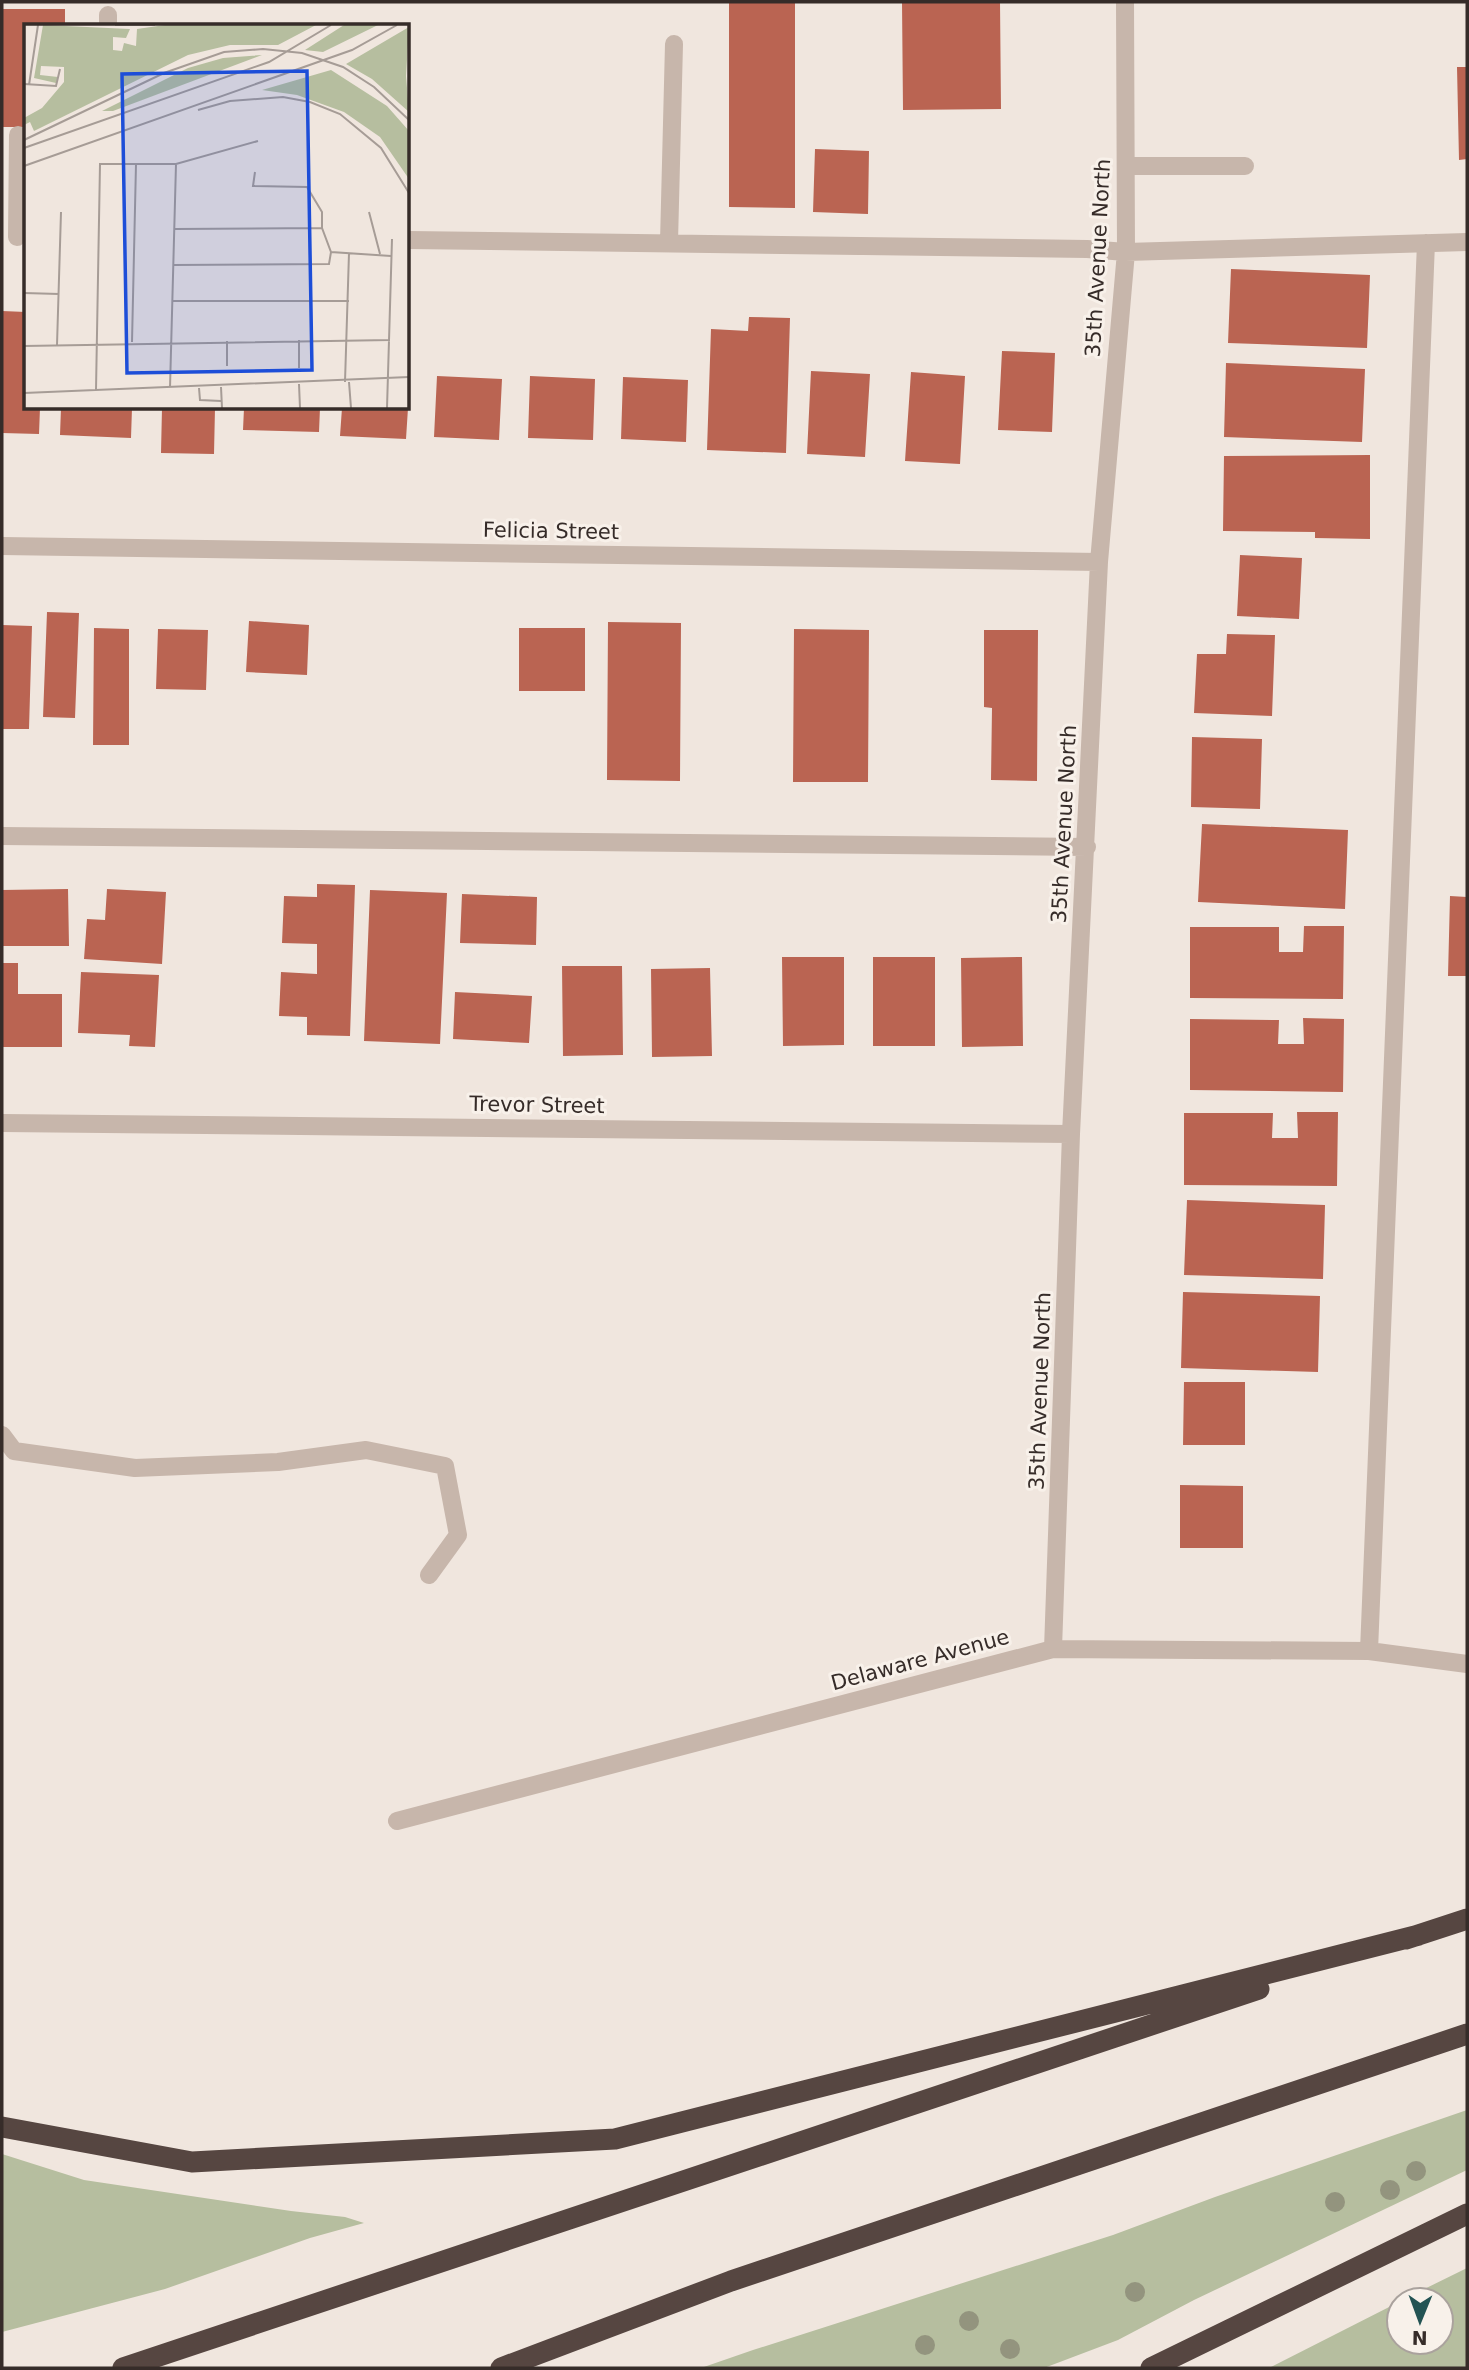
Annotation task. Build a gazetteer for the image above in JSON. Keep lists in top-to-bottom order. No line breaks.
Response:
{"streets":{"street":["35th Avenue North","Felicia Street","Trevor Street","Delaware Avenue"]},"crossings":[["35th Avenue North","Felicia Street"],["35th Avenue North","Trevor Street"],["35th Avenue North","Delaware Avenue"]],"north":"bottom"}
